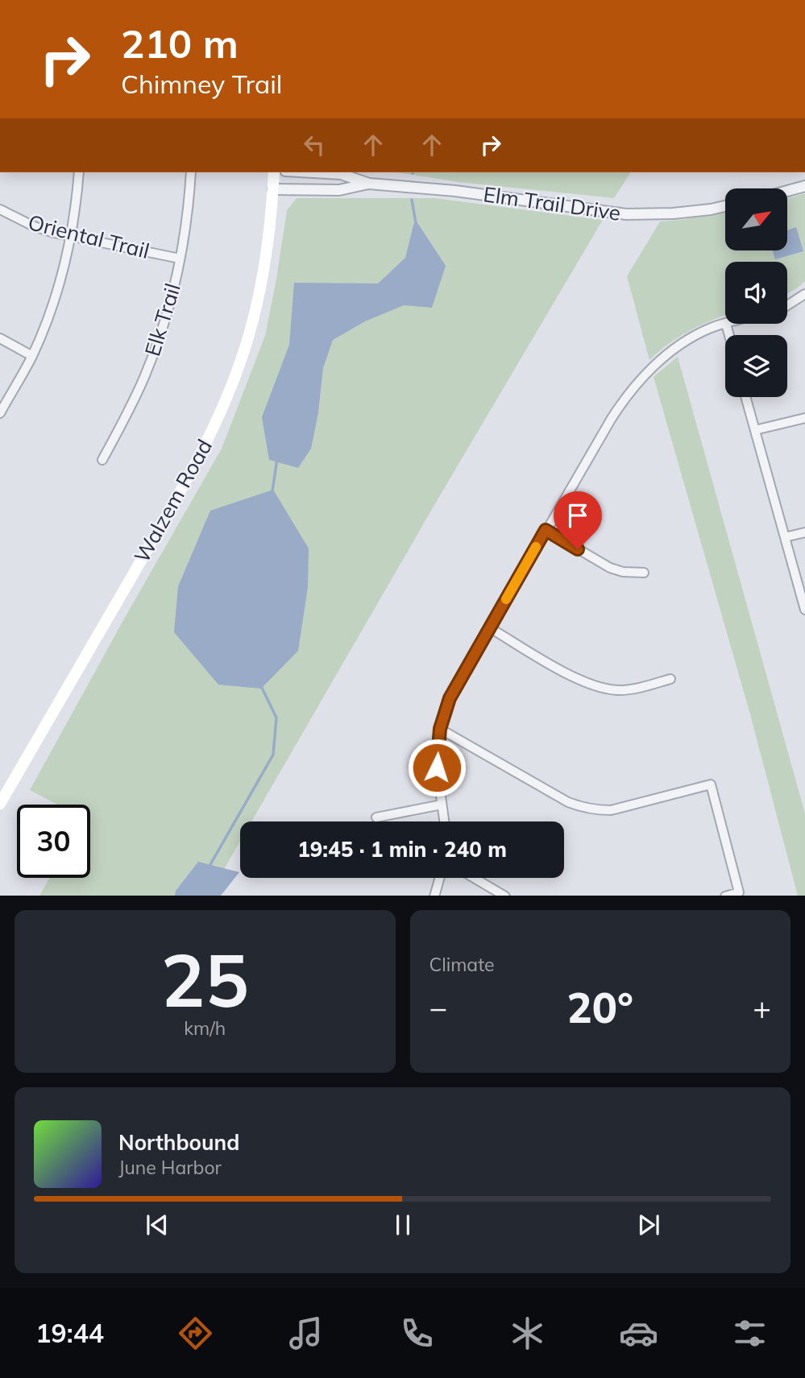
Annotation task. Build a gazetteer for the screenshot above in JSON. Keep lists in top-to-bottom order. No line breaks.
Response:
{"streets":{"main road":["Walzem Road"],"street":["Elm Trail Drive","Oriental Trail","Elk Trail"]},"crossings":[["Elm Trail Drive","Walzem Road"],["Oriental Trail","Elk Trail"]],"north":"top right","page":{"turn":["210 m","Chimney Trail"],"limit":"30","trip":"19:45 · 1 min · 240 m","tile":[["25","km/h"],"Climate"],"heat":["−","20°","+"],"song":["Northbound","June Harbor"],"tabs":"19:44"}}
